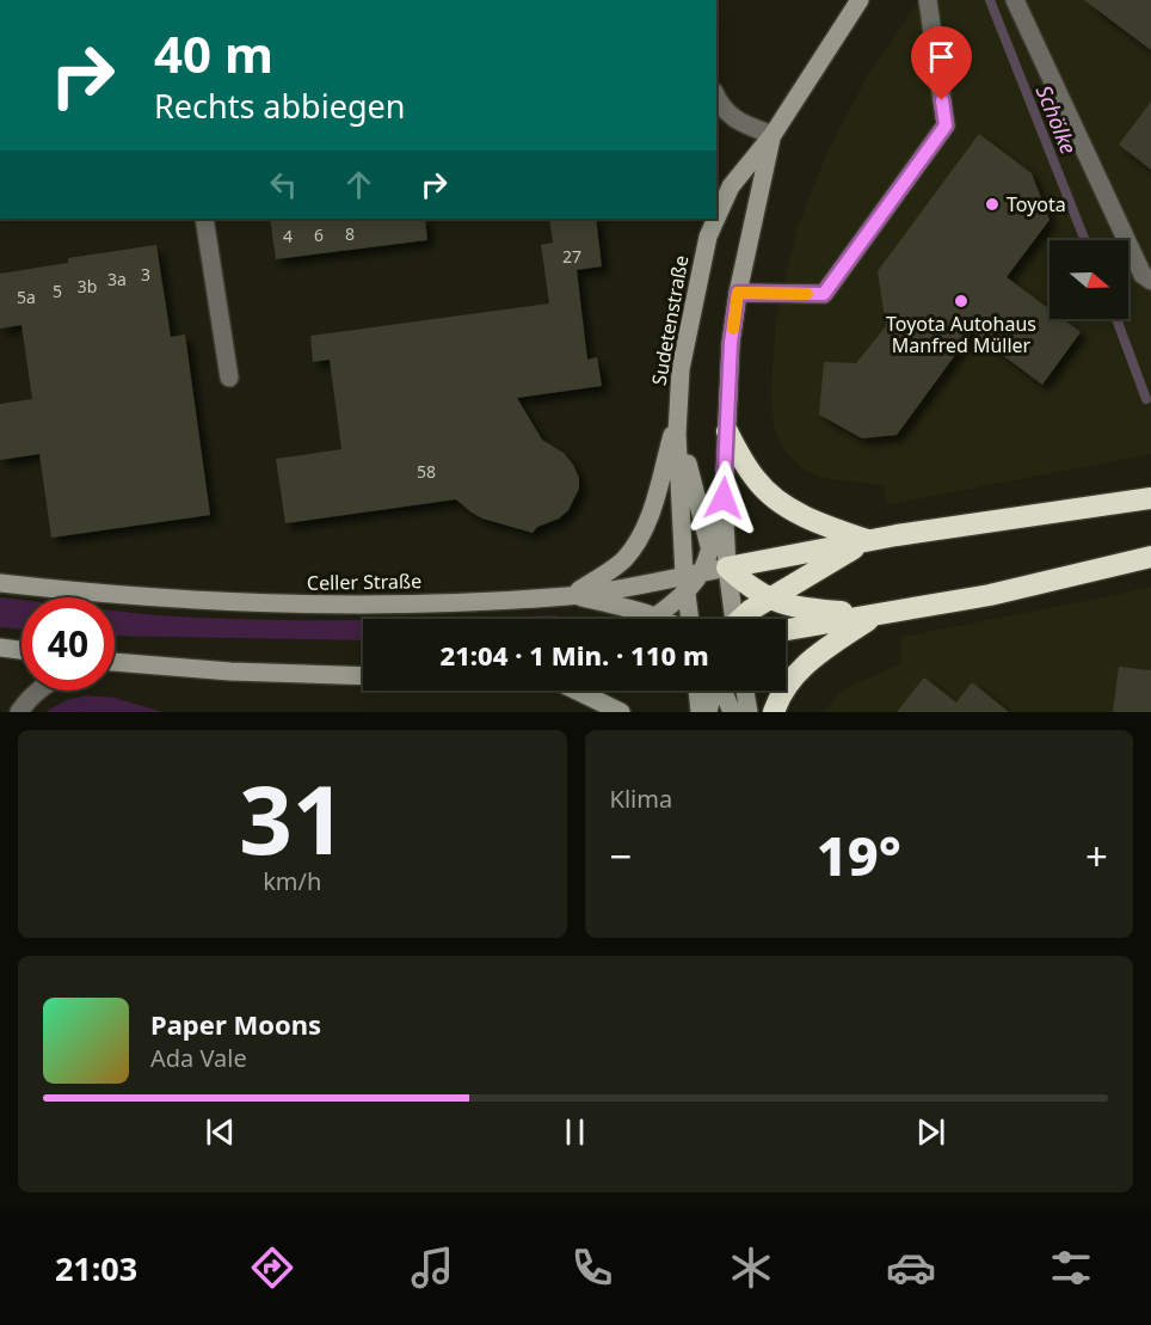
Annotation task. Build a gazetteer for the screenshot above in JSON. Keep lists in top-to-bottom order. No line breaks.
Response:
{"streets":{"street":["Sudetenstraße","Celler Straße"]},"crossings":[["Sudetenstraße","Celler Straße"]],"water":["Schölke"],"places":["Toyota","Toyota Autohaus Manfred Müller"],"house_numbers":["8","6","4","27","3","3a","3b","5","5a","58"],"north":"right","page":{"turn":["40 m","Rechts abbiegen"],"limit":"40","trip":"21:04 · 1 Min. · 110 m","tile":[["31","km/h"],"Klima"],"heat":["−","19°","+"],"song":["Paper Moons","Ada Vale"],"tabs":"21:03"}}
